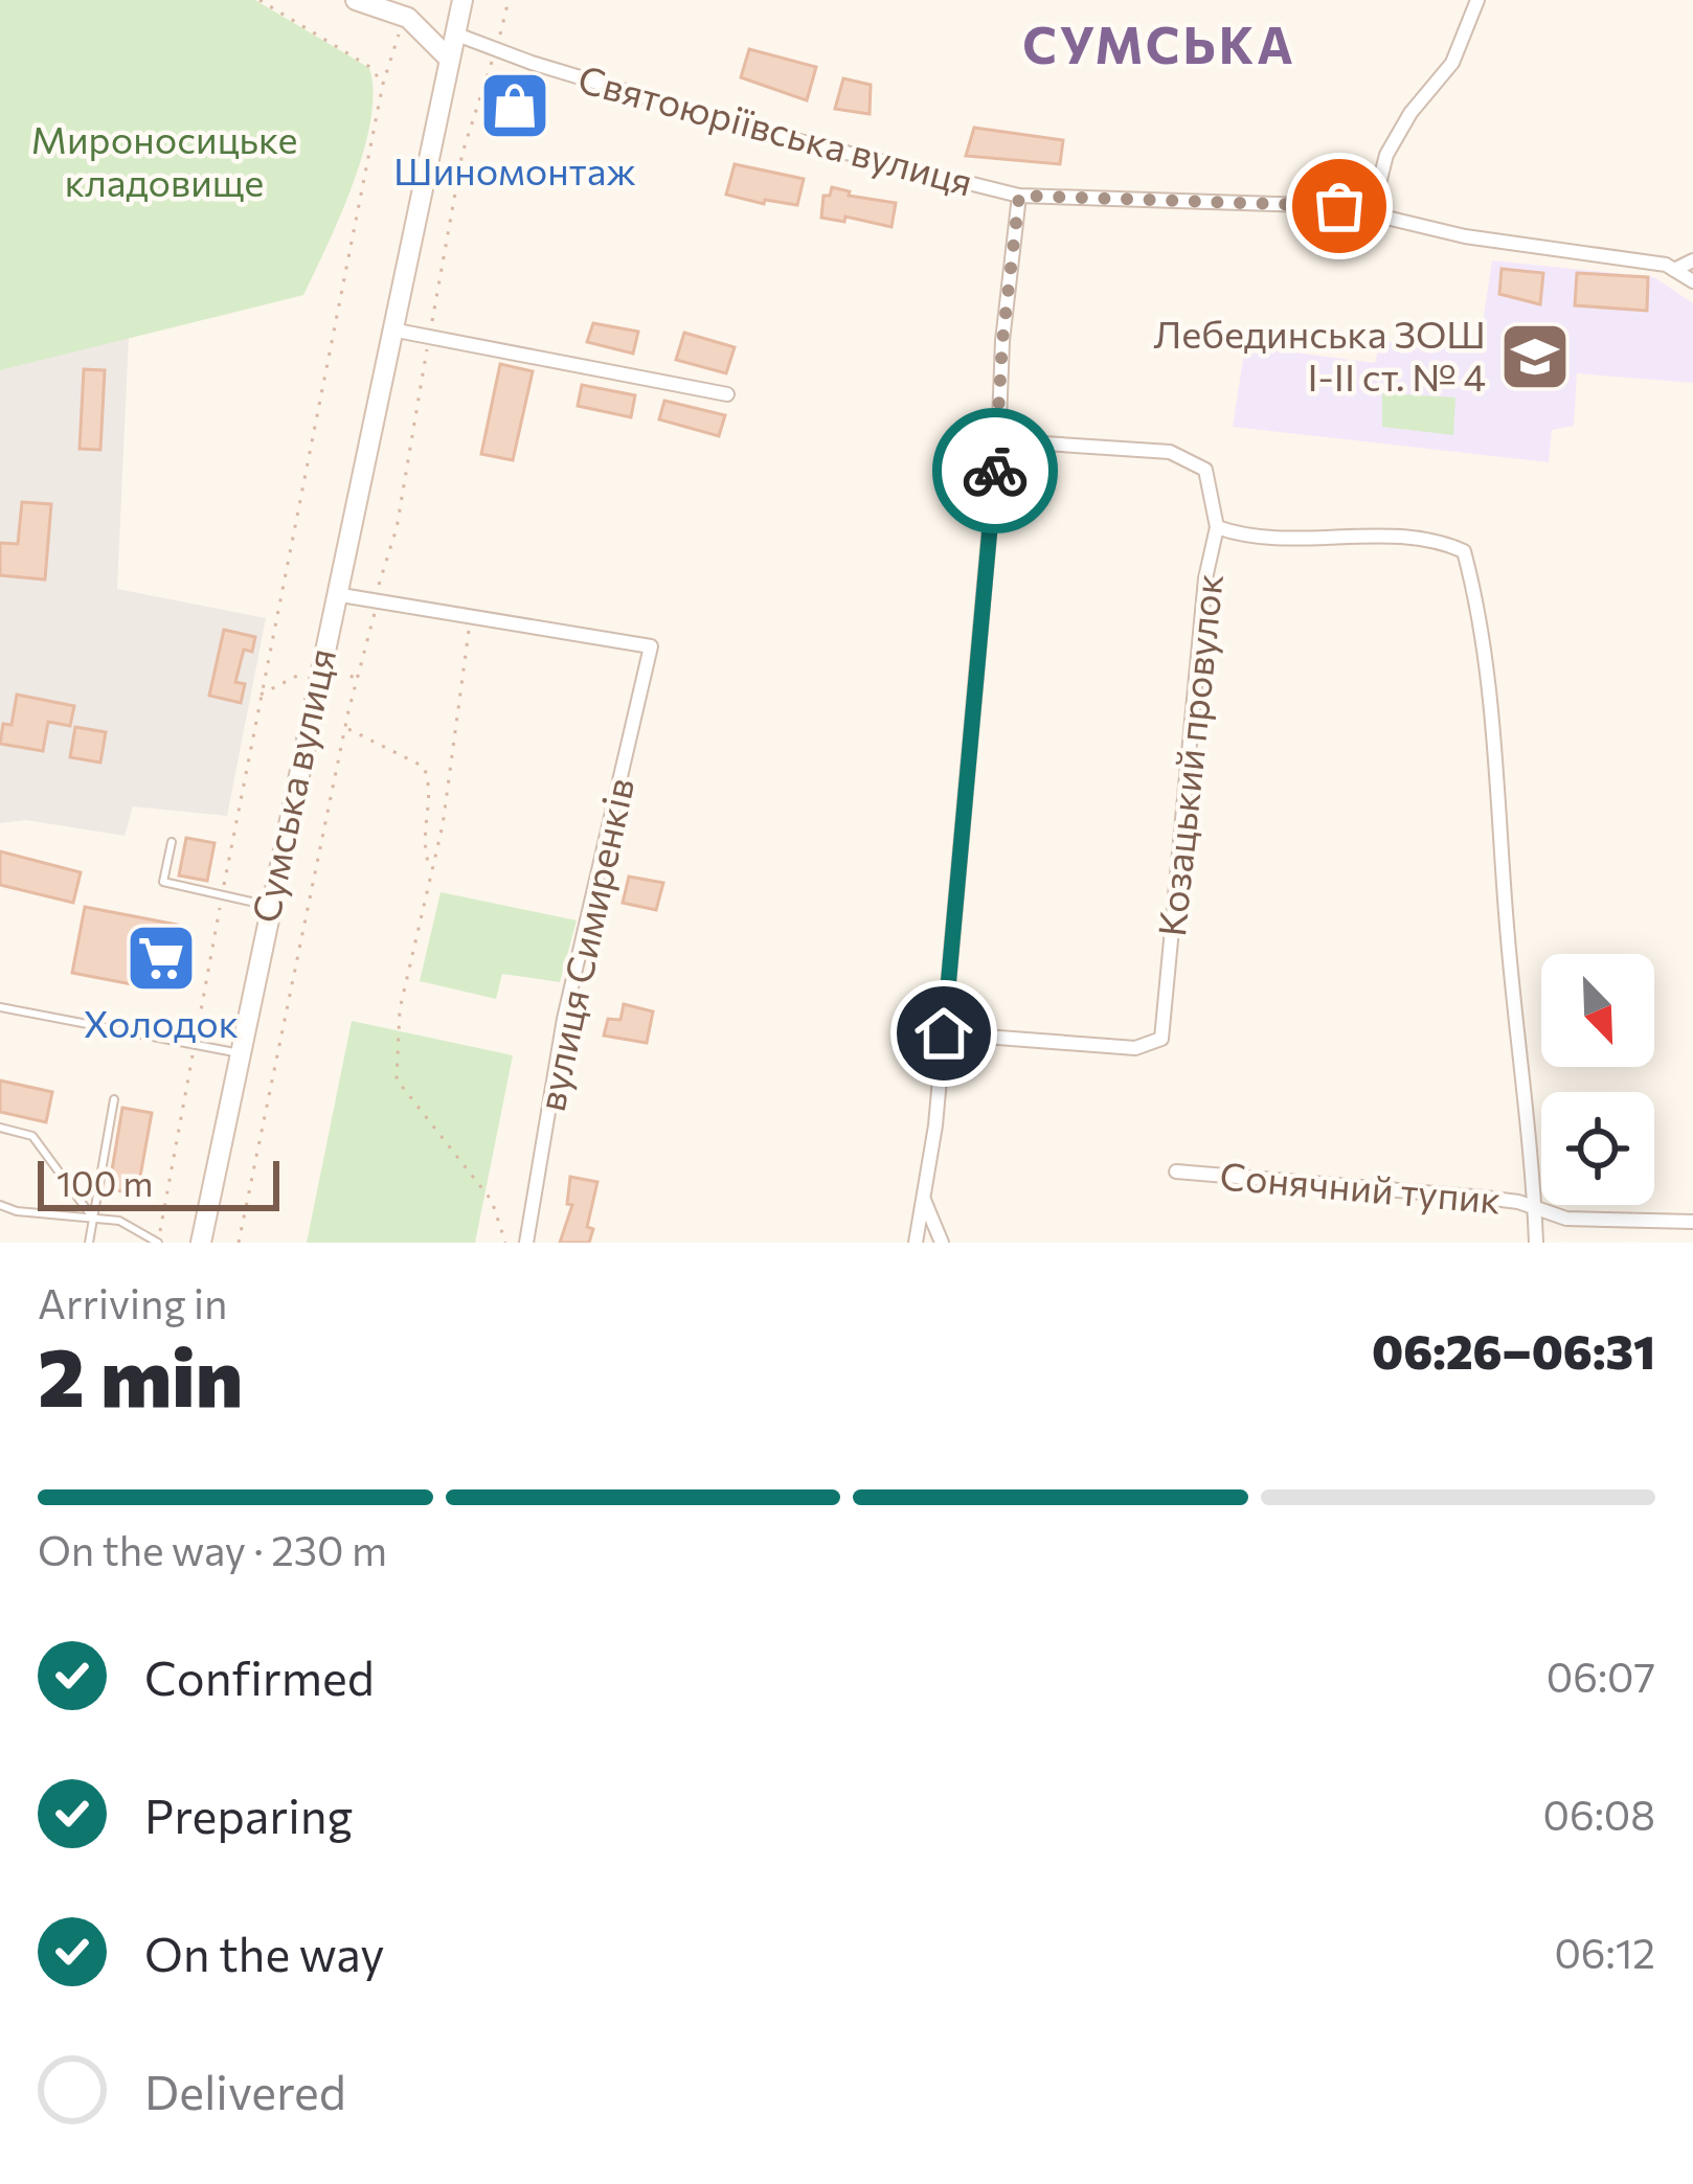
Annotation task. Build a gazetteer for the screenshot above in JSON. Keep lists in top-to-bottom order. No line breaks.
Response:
{"streets":{"main road":["Сумська вулиця"],"street":["Святоюріївська вулиця","Козацький провулок","вулиця Симиренків","Сонячний тупик"]},"crossings":[["Святоюріївська вулиця","Сумська вулиця"]],"districts":["СУМСЬКА"],"parks":["Мироносицьке кладовище"],"places":{"shop":["Шиномонтаж"],"school or university":["Лебединська ЗОШ І-ІІ ст. № 4"],"supermarket":["Холодок"]},"scale_bar":"100 m","north":"bottom right","page":{"scale":"100 m","heading":["2 min","Arriving in","06:26–06:31"],"bar":"On the way · 230 m","list":[["Confirmed","06:07"],["Preparing","06:08"],["On the way","06:12"],"Delivered"]}}
